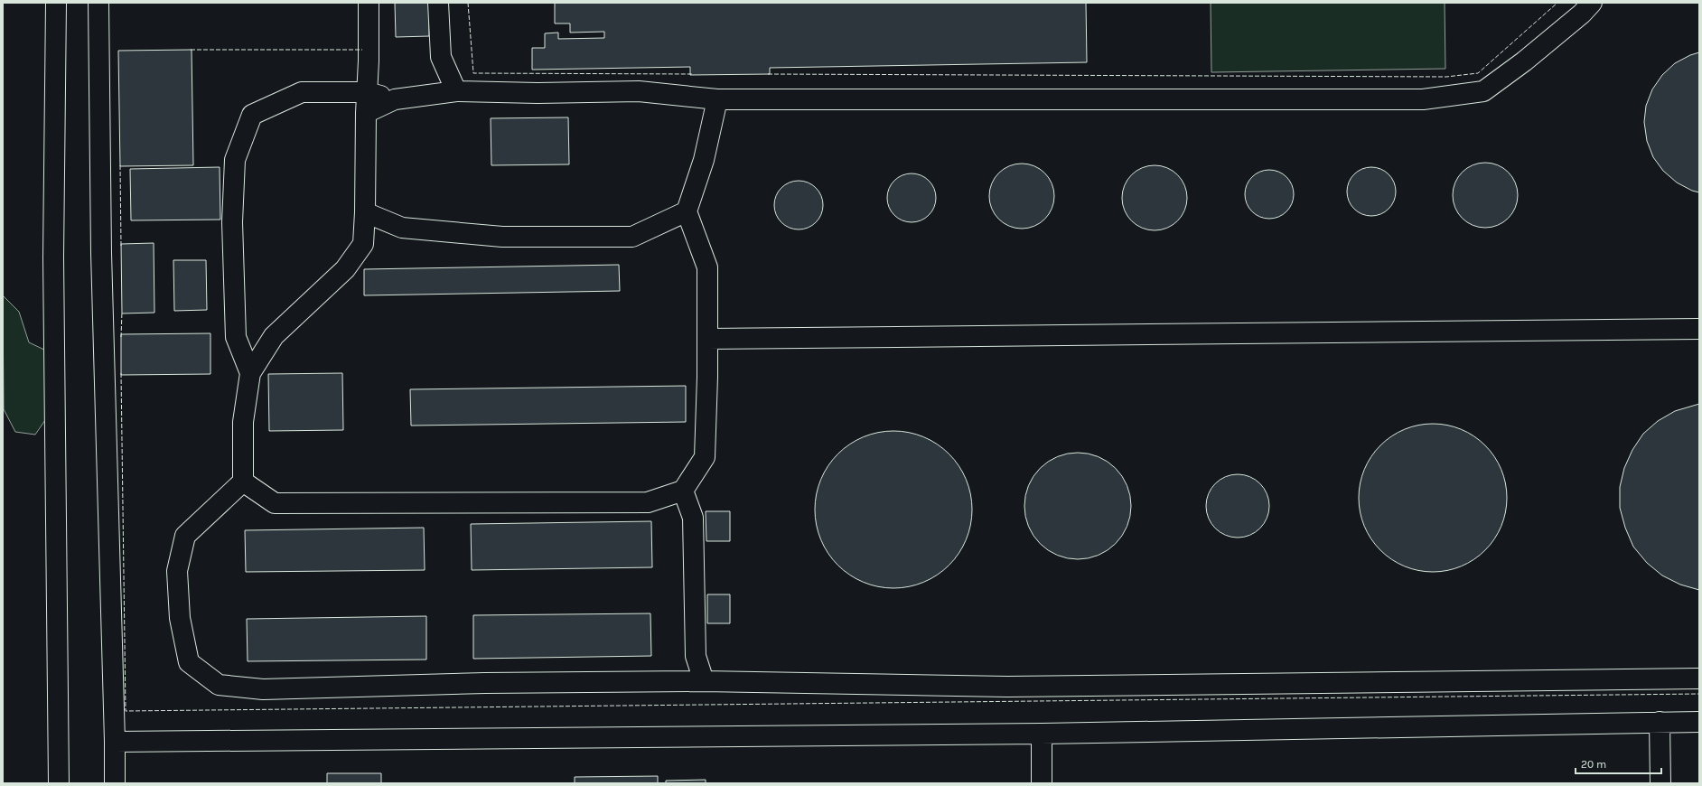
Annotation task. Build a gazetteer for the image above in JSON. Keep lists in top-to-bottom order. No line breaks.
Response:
{"scale_bar":"20 m"}
